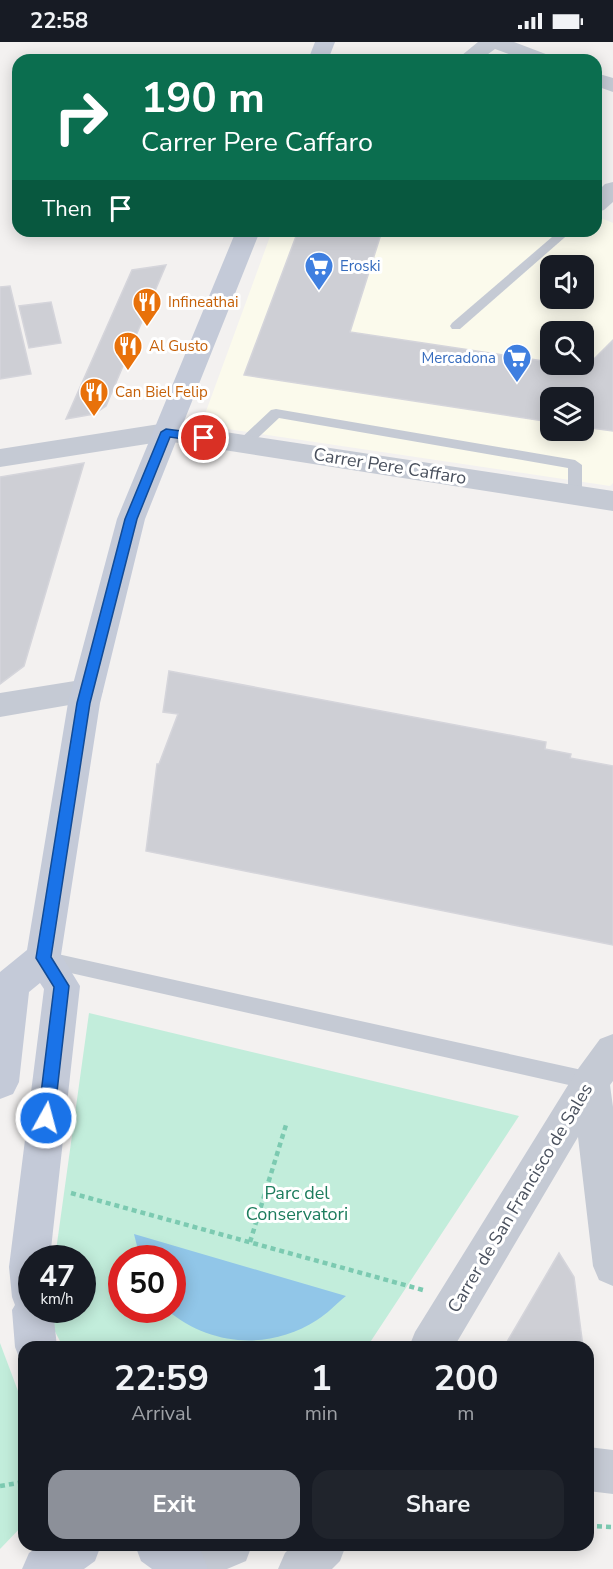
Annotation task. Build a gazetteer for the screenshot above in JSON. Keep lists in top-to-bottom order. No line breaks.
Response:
{"streets":{"street":["Carrer Pere Caffaro","Carrer de San Francisco de Sales"]},"parks":["Parc del Conservatori"],"places":{"supermarket":["Eroski","Mercadona"],"restaurant":["Infineathai","Al Gusto","Can Biel Felip"]},"page":{"status":"22:58","turn":["190 m","Carrer Pere Caffaro"],"then":"Then","speed":"47 km/h","limit":"50","eta":["22:59","Arrival","1","min","200","m"],"buttons":["Exit","Share"]}}
